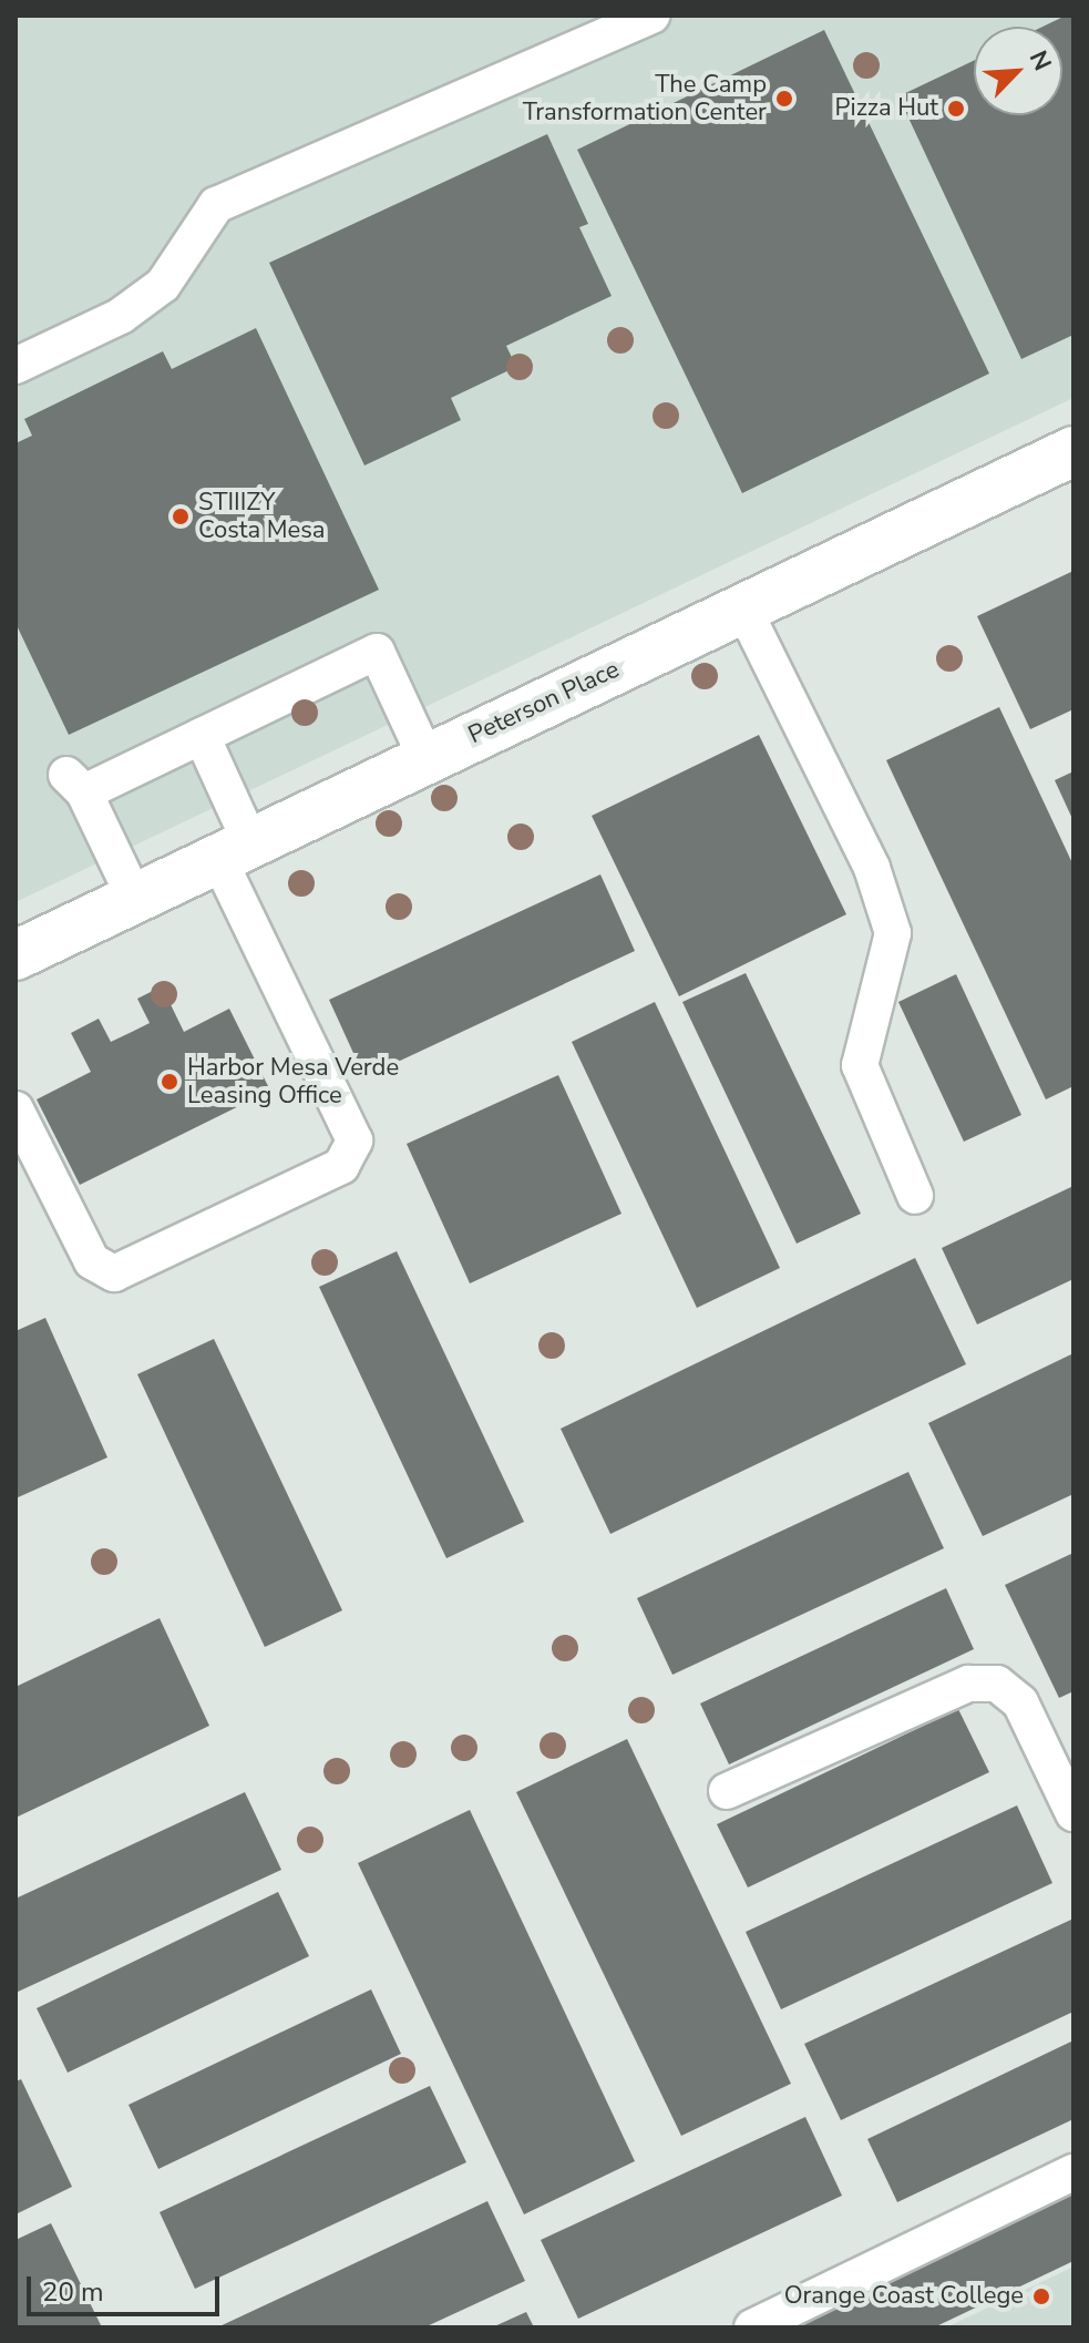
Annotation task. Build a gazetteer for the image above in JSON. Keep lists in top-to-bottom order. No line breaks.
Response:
{"streets":{"street":["Peterson Place"]},"places":["The Camp Transformation Center","Pizza Hut","STIIIZY Costa Mesa","Harbor Mesa Verde Leasing Office","Orange Coast College"],"scale_bar":"20 m","north":"top right"}
